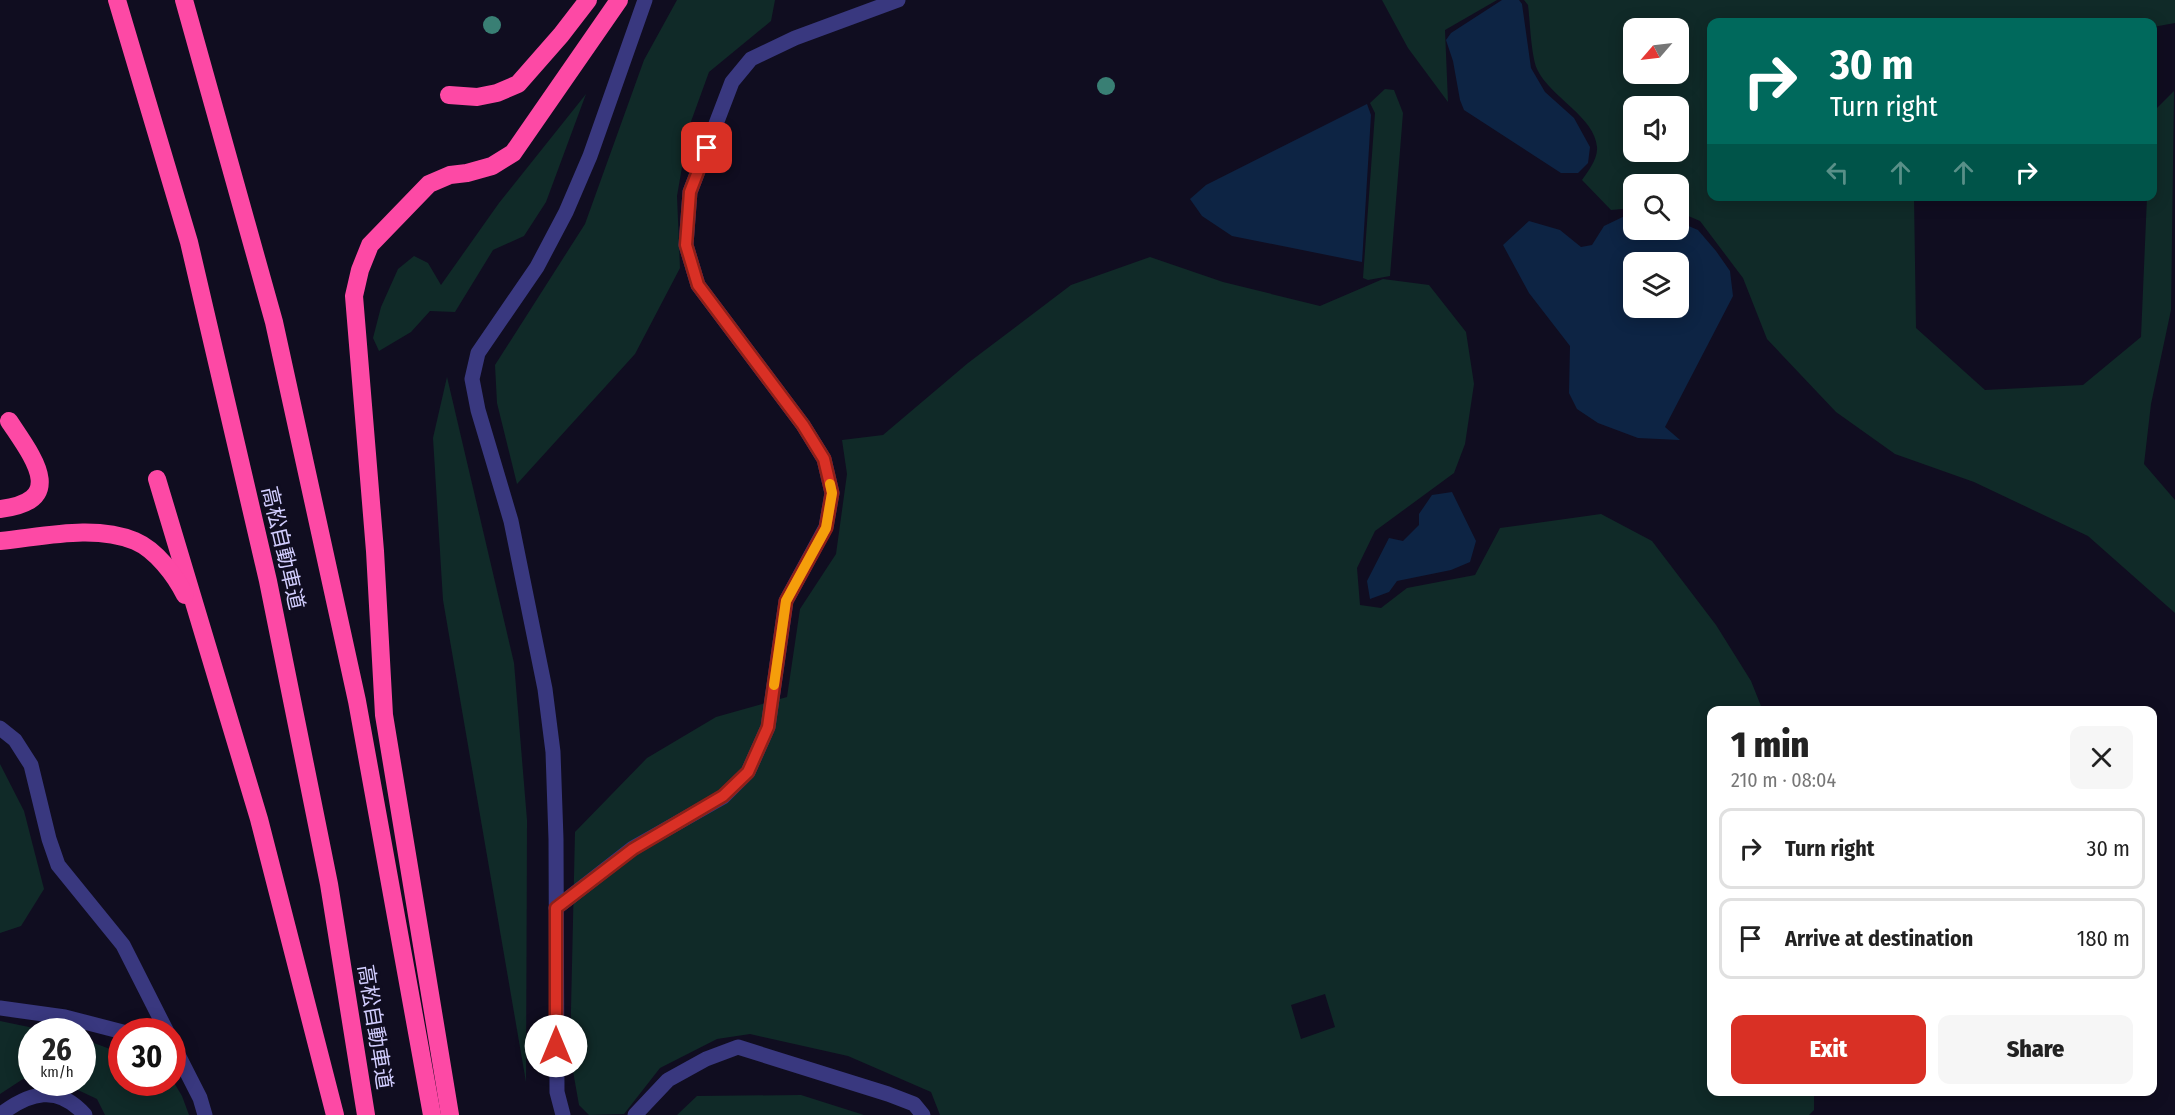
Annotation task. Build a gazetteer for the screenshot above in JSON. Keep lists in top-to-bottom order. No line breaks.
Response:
{"streets":{"highway":["高松自動車道"]},"north":"bottom left","page":{"turn":["30 m","Turn right"],"heading":["1 min","210 m · 08:04"],"list":[{"name":"Turn right","value":"30 m"},{"name":"Arrive at destination","value":"180 m"}],"buttons":["Exit","Share"],"speed":"26 km/h","limit":"30"}}
